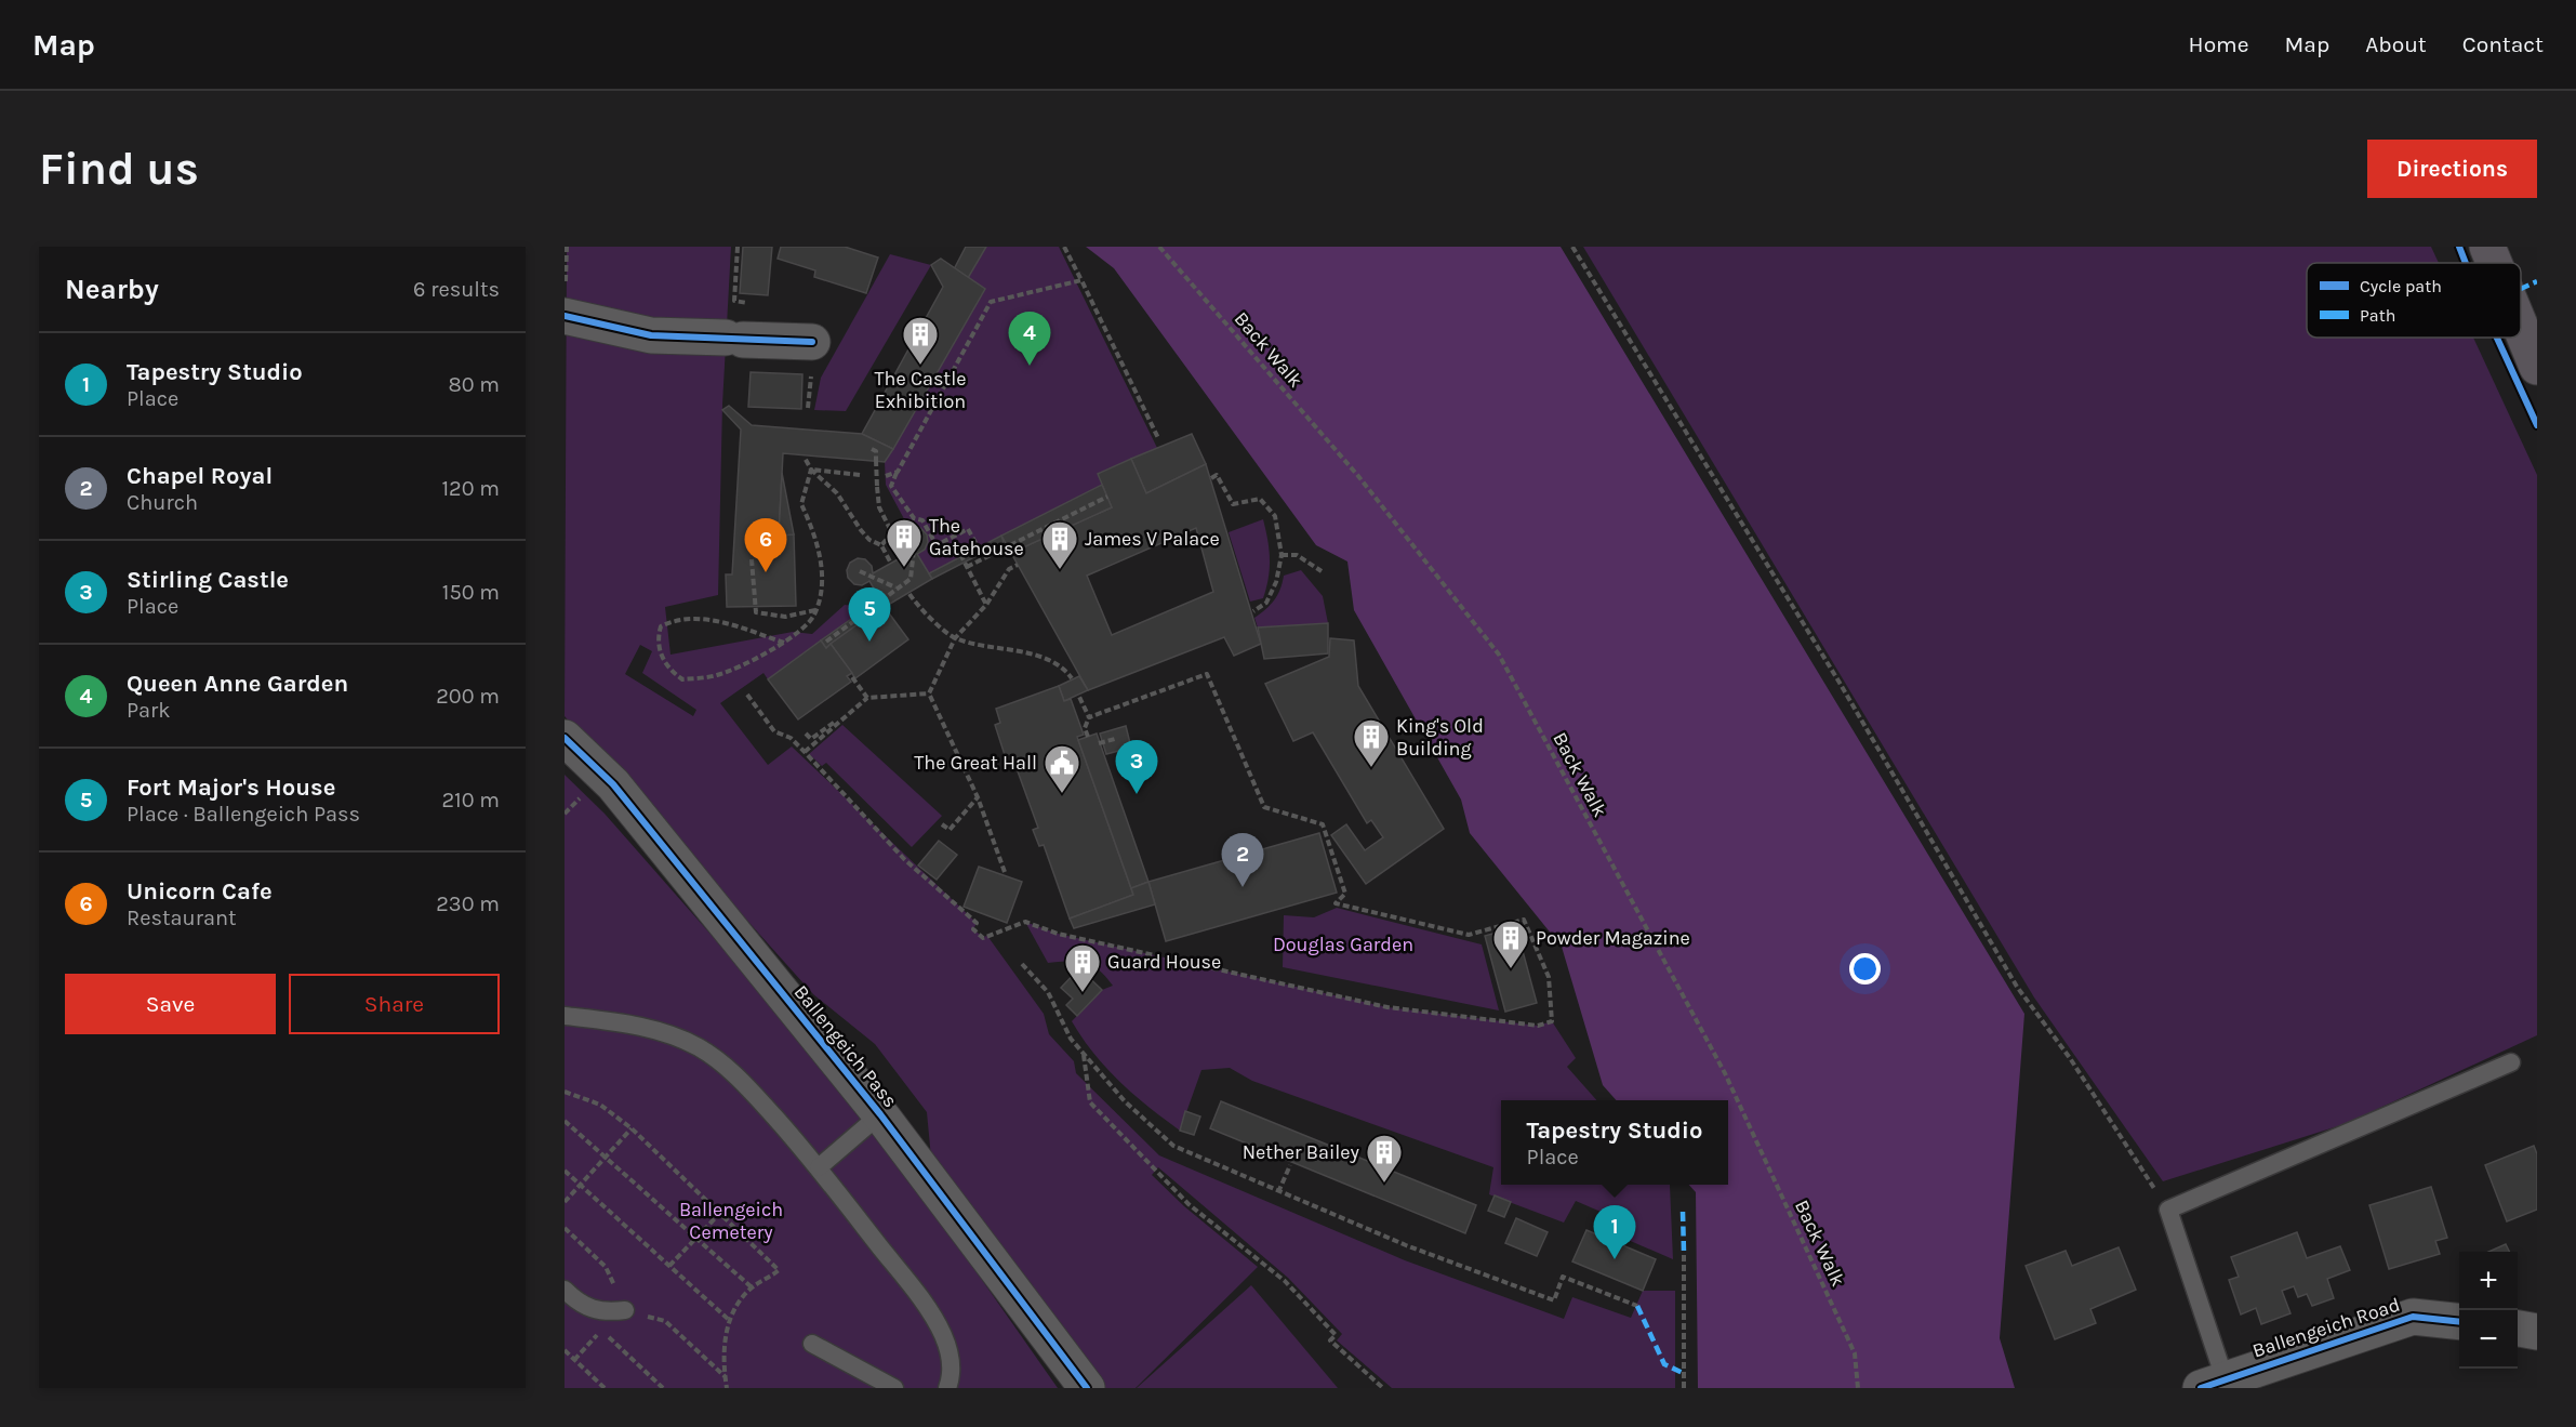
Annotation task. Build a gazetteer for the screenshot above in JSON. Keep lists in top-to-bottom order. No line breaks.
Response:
{"streets":{"street":["Ballengeich Pass","Ballengeich Road"],"path":["Back Walk"]},"parks":["Douglas Garden","Ballengeich Cemetery"],"places":{"building":["The Castle Exhibition","The Gatehouse","James V Palace","King's Old Building","Powder Magazine","Guard House","Nether Bailey"],"public building":["The Great Hall"]},"legend":["Cycle path","Path"],"page":{"header":"Map","nav":["Home","Map","About","Contact"],"buttons":["Directions",["Save","Share"]],"title":"Find us","heading":["Nearby","6 results"],"pins":["4","6","5","3","2","1"],"list":[{"mark":"1","name":"Tapestry Studio","note":"Place","value":"80 m"},{"mark":"2","name":"Chapel Royal","note":"Church","value":"120 m"},{"mark":"3","name":"Stirling Castle","note":"Place","value":"150 m"},{"mark":"4","name":"Queen Anne Garden","note":"Park","value":"200 m"},{"mark":"5","name":"Fort Major's House","note":"Place · Ballengeich Pass","value":"210 m"},{"mark":"6","name":"Unicorn Cafe","note":"Restaurant","value":"230 m"}],"popup":["Tapestry Studio","Place"],"map_buttons":["+","−"]}}
